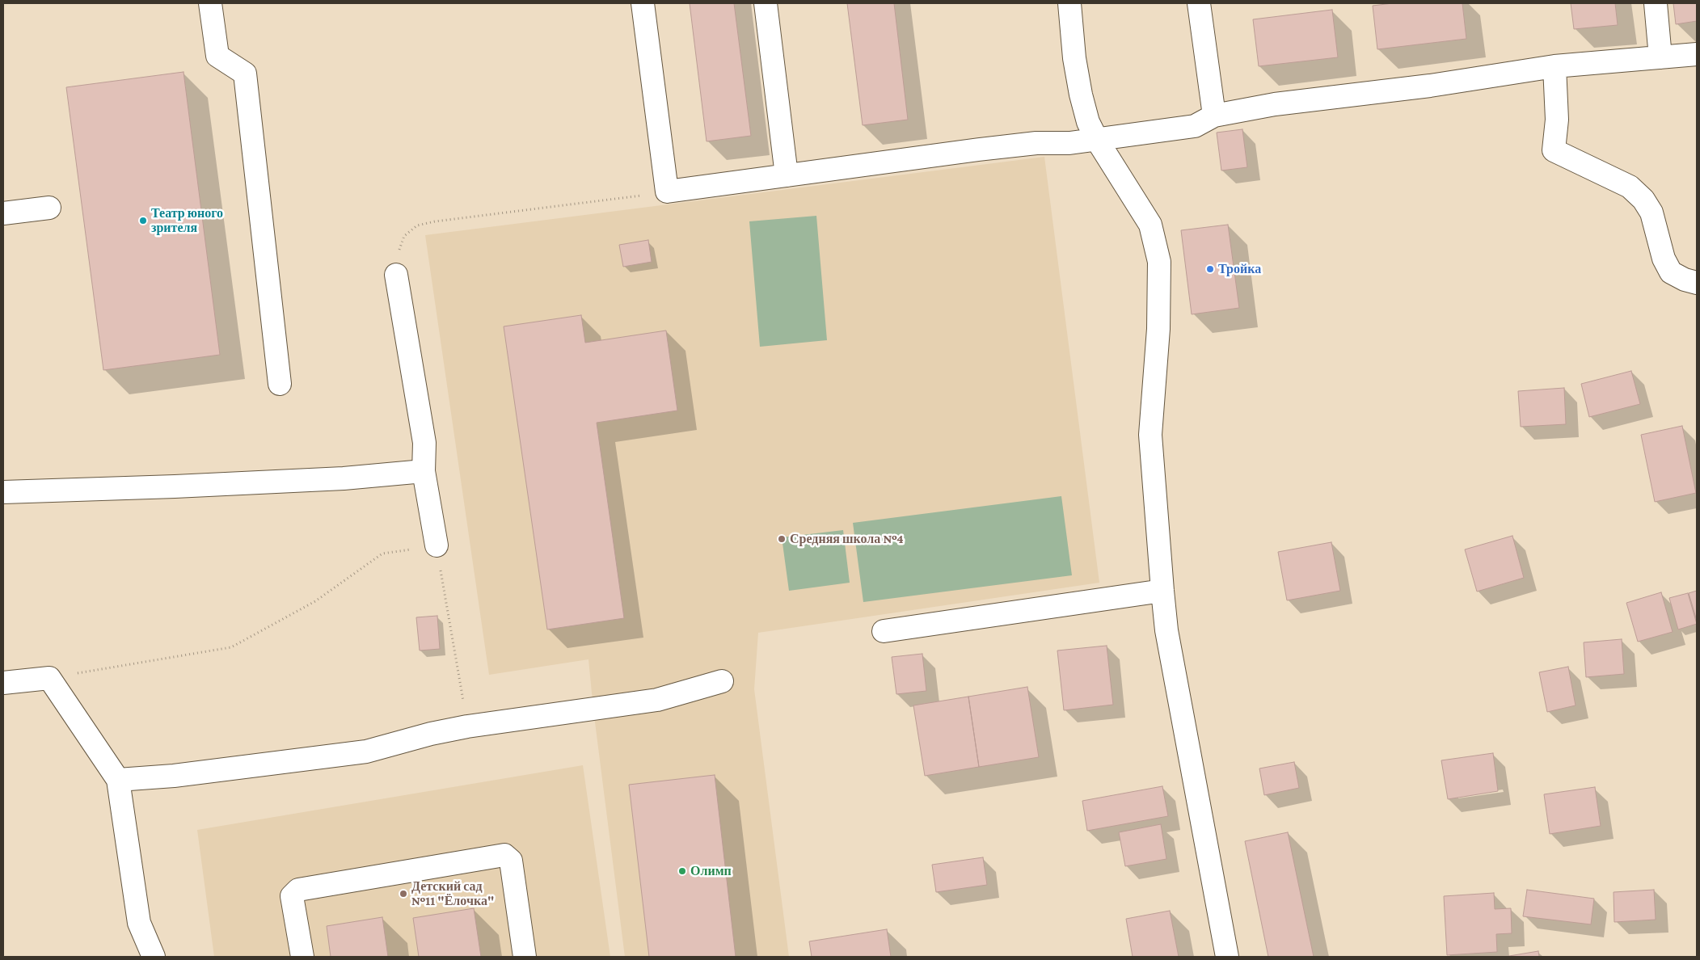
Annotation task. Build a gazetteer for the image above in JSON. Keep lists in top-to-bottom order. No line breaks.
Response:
{"places":["Театр юного зрителя","Тройка","Средняя школа №4","Олимп","Детский сад №11 \"Ёлочка\""]}
